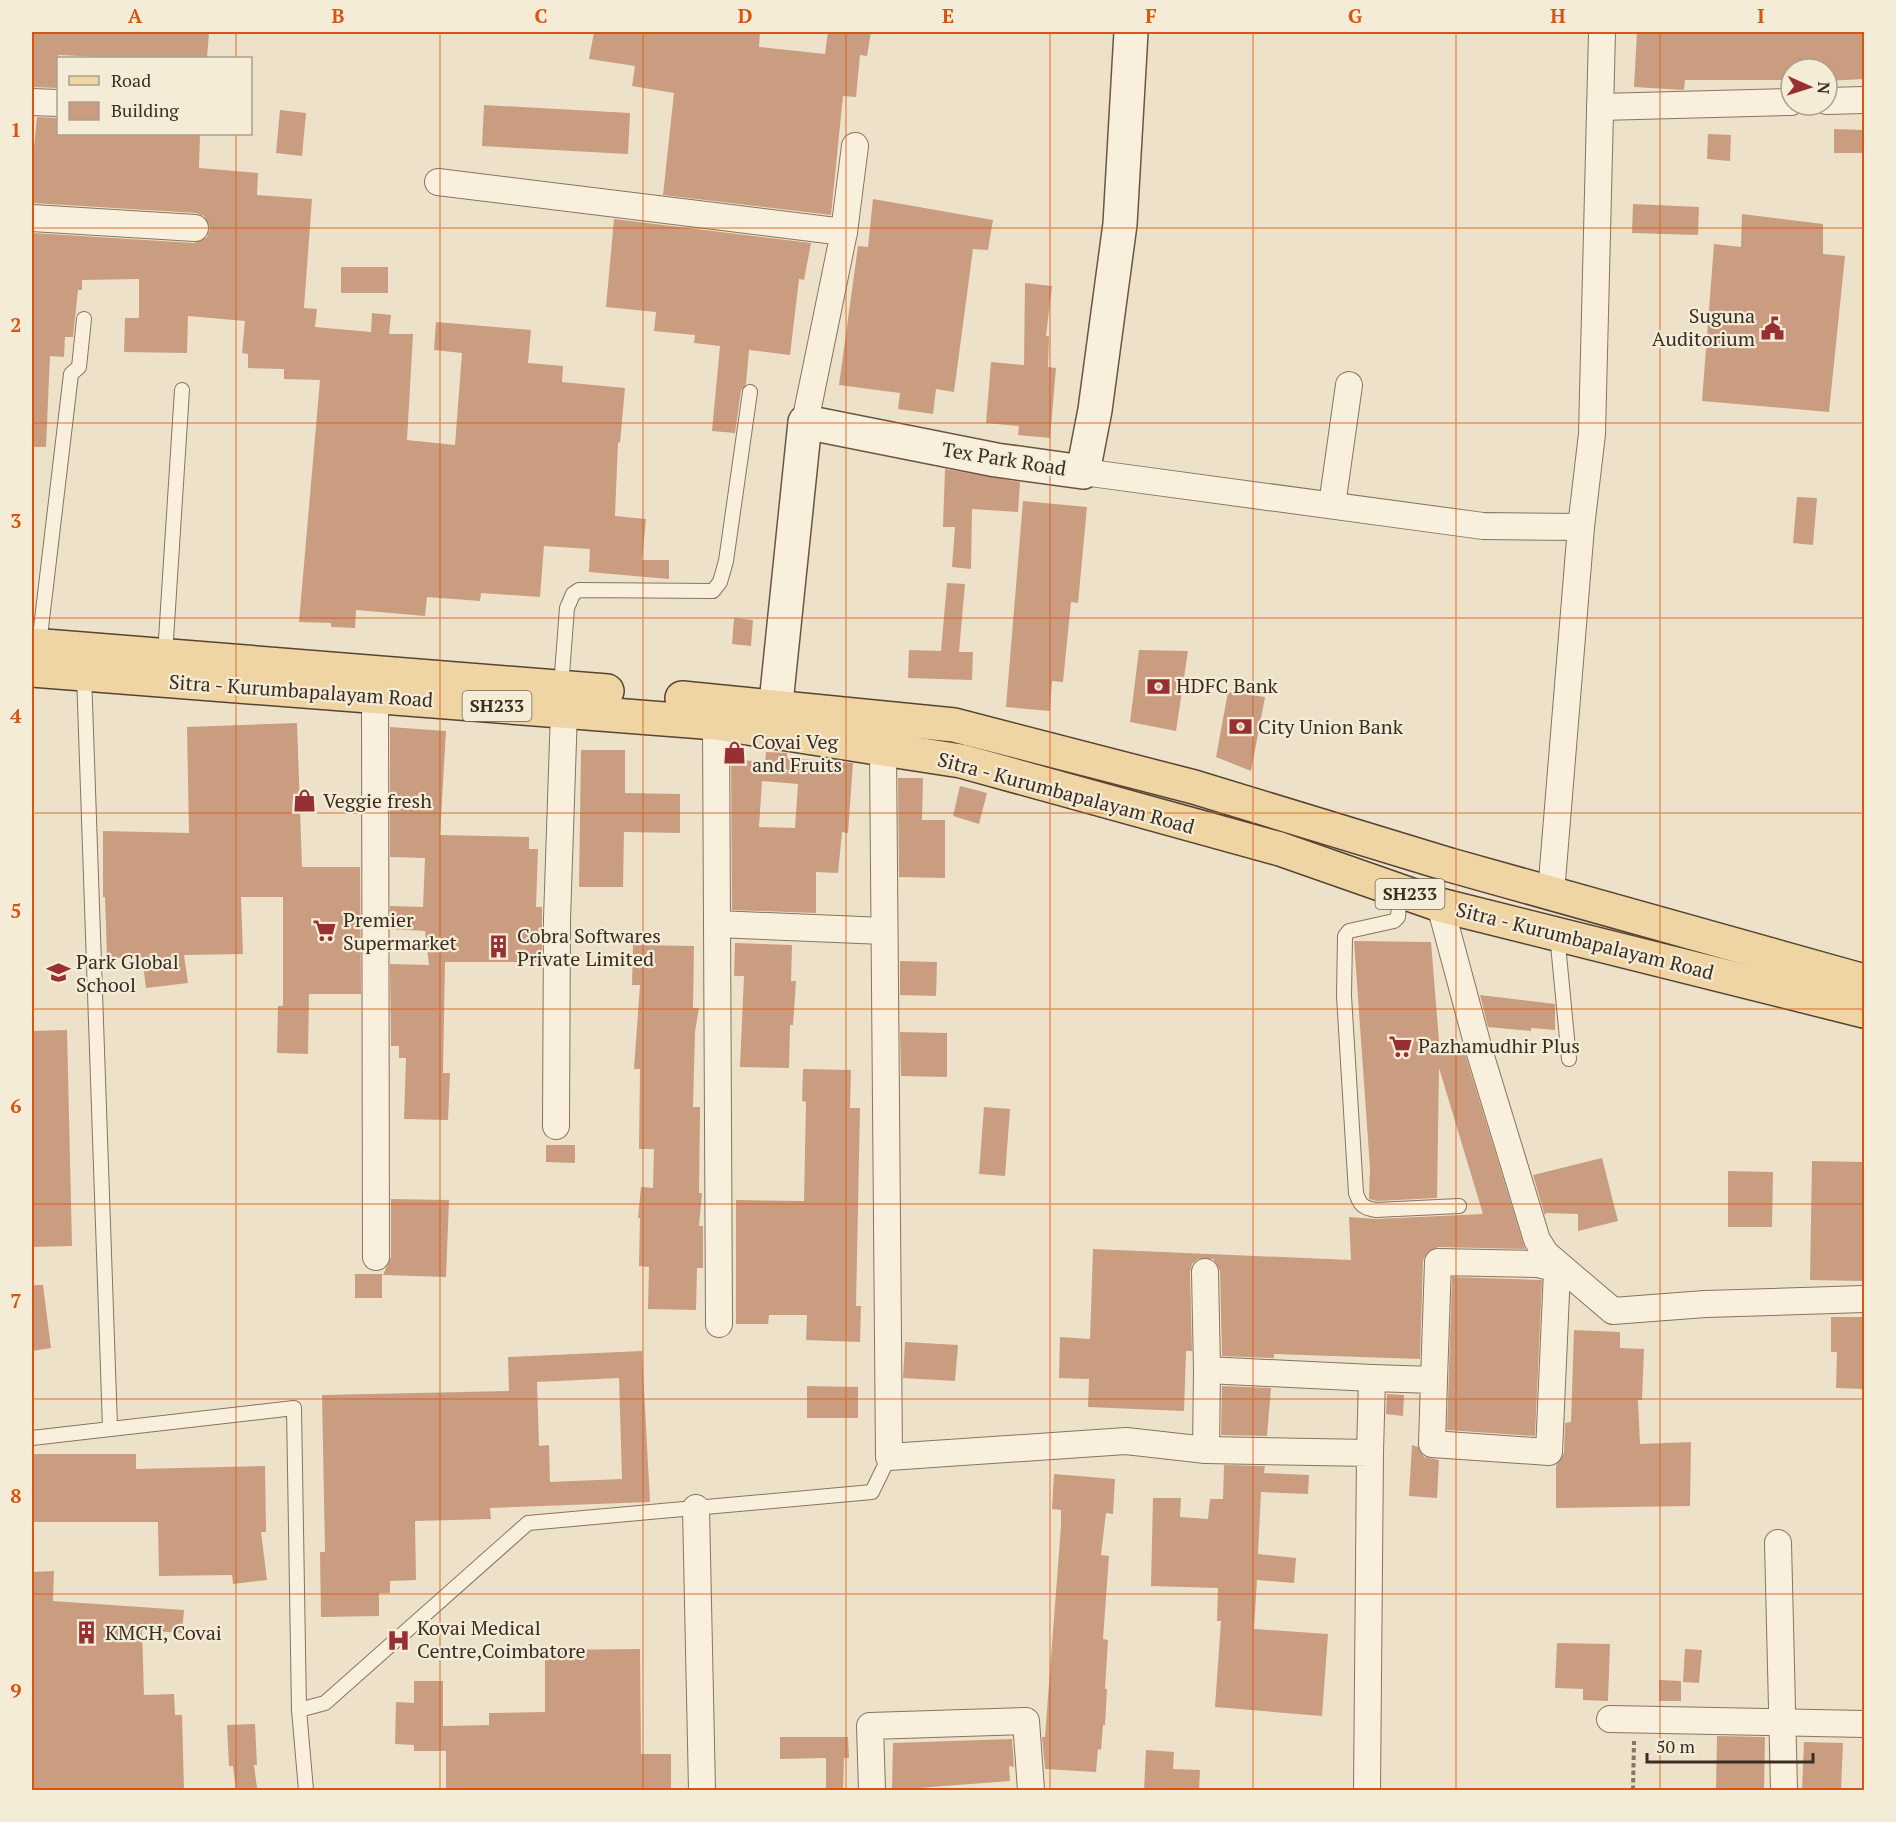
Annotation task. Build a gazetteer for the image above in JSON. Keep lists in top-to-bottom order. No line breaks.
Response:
{"streets":{"main road":["Sitra - Kurumbapalayam Road","SH233"],"street":["Tex Park Road"]},"places":{"public building":["Suguna Auditorium"],"bank":["HDFC Bank","City Union Bank"],"shop":["Covai Veg and Fruits","Veggie fresh"],"supermarket":["Premier Supermarket","Pazhamudhir Plus"],"building":["Cobra Softwares Private Limited","KMCH, Covai"],"school or university":["Park Global School"],"hospital":["Kovai Medical Centre,Coimbatore"]},"legend":["Road","Building"],"scale_bar":"50 m","north":"right","grid":{"columns":["A","B","C","D","E","F","G","H","I"],"rows":["1","2","3","4","5","6","7","8","9"]}}
